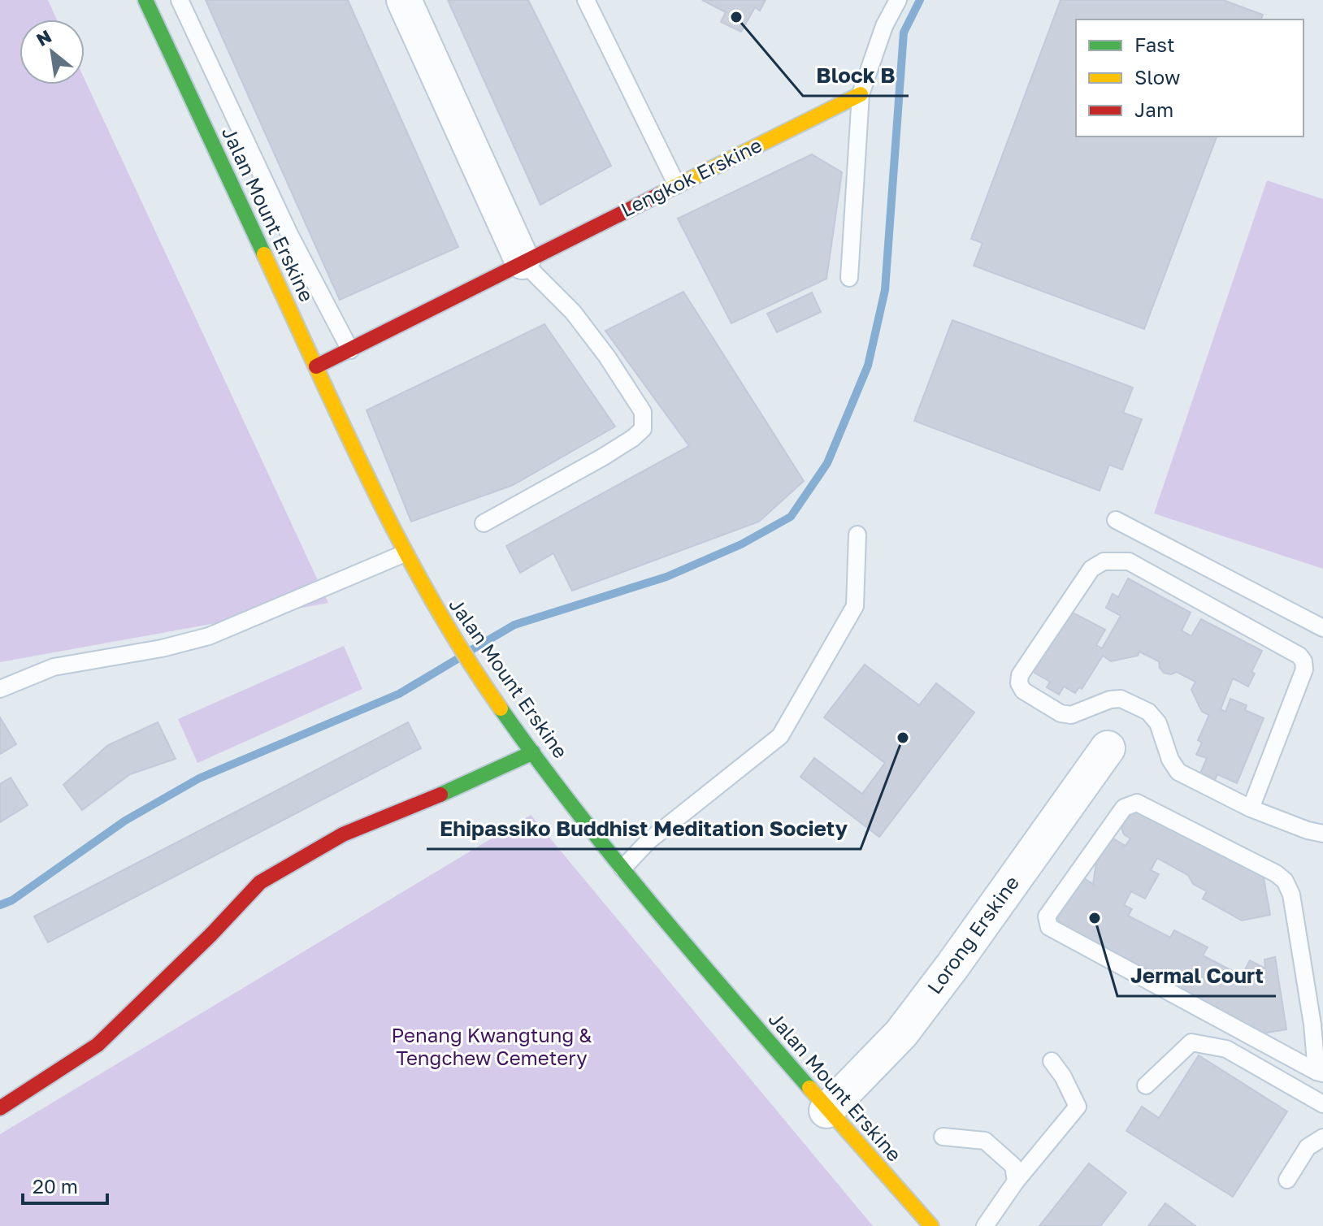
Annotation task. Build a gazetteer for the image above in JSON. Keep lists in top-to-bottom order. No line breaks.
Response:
{"streets":{"main road":["Lengkok Erskine","Jalan Mount Erskine"],"street":["Lorong Erskine"]},"crossings":[["Lengkok Erskine","Jalan Mount Erskine"],["Jalan Mount Erskine","Lorong Erskine"]],"parks":["Penang Kwangtung & Tengchew Cemetery"],"places":["Block B","Ehipassiko Buddhist Meditation Society","Jermal Court"],"legend":["Fast","Slow","Jam"],"scale_bar":"20 m","north":"top left"}
